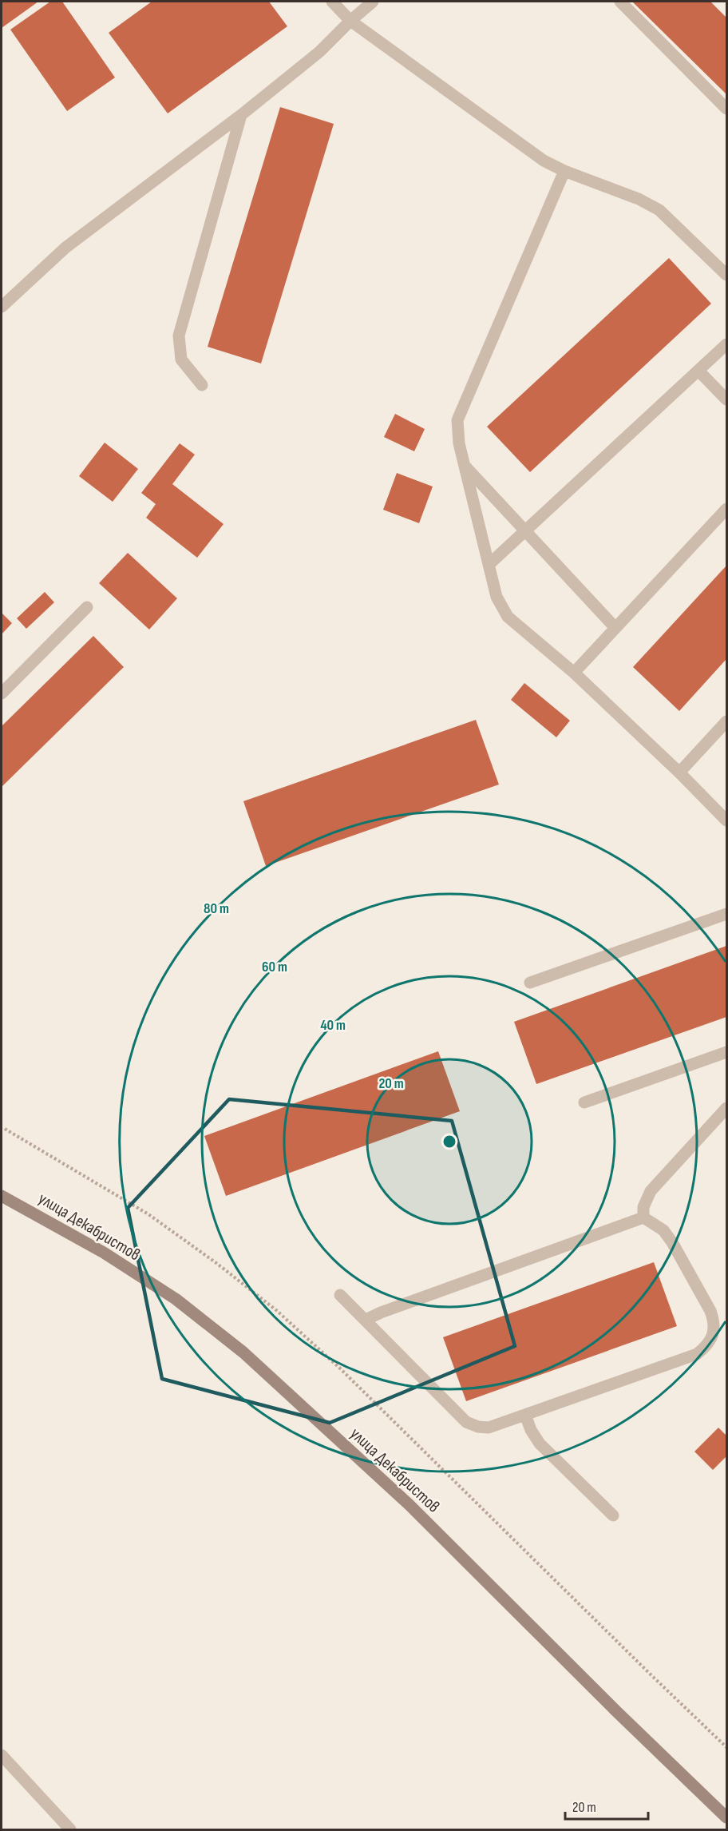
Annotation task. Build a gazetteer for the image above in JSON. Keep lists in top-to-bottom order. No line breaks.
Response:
{"streets":{"main road":["улица Декабристов"]},"scale_bar":"20 m","rings":["80 m","60 m","40 m","20 m"]}
